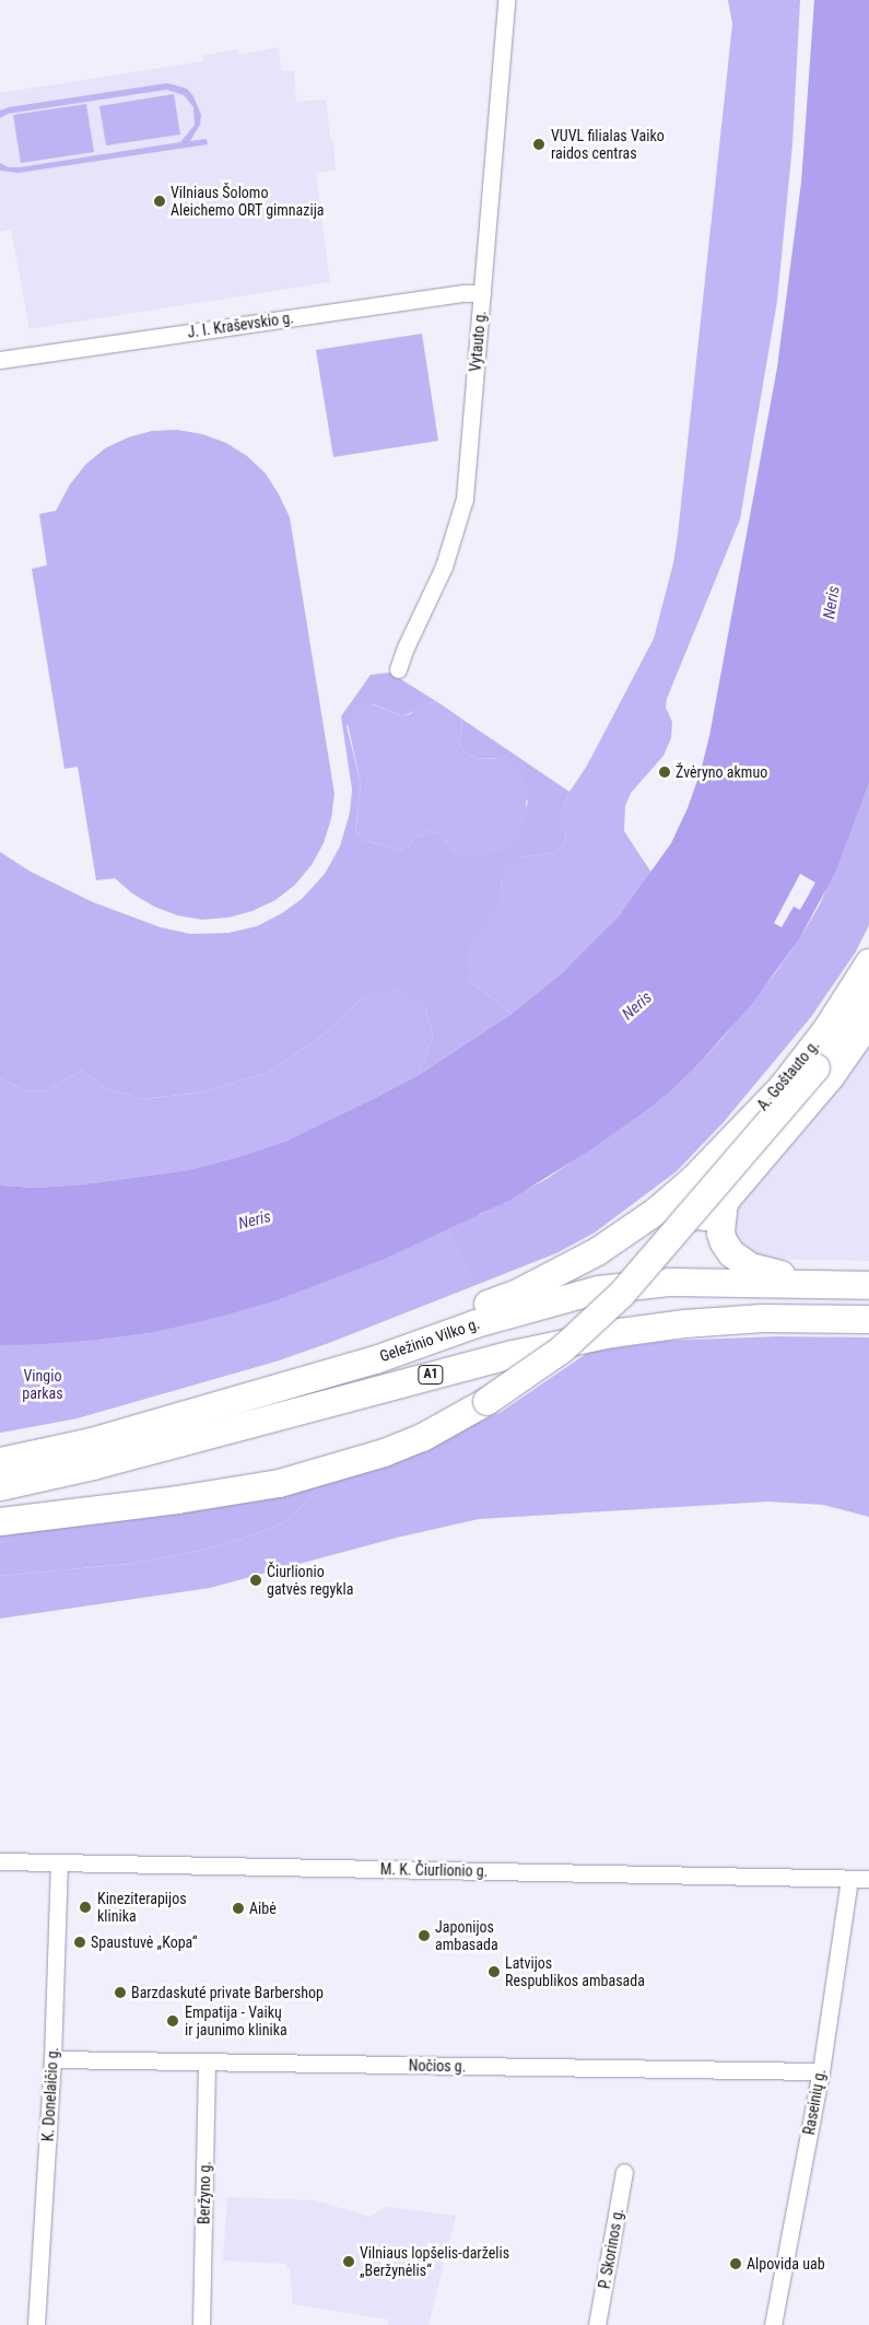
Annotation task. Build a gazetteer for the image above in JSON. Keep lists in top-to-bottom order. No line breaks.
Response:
{"streets":{"highway":["Geležinio Vilko g.","A1"],"main road":["A. Goštauto g."],"street":["J. I. Kraševskio g.","Vytauto g.","M. K. Čiurlionio g.","Nočios g.","K. Donelaičio g.","Raseinių g.","Beržyno g.","P. Skorinos g."]},"crossings":[["J. I. Kraševskio g.","Vytauto g."],["M. K. Čiurlionio g.","K. Donelaičio g."],["M. K. Čiurlionio g.","Raseinių g."],["Nočios g.","K. Donelaičio g."],["Nočios g.","Raseinių g."],["Nočios g.","Beržyno g."]],"water":["Neris"],"parks":["Vingio parkas"],"places":["VUVL filialas Vaiko raidos centras","Vilniaus Šolomo Aleichemo ORT gimnazija","Žvėryno akmuo","Čiurlionio gatvės regykla","Kineziterapijos klinika","Aibė","Japonijos ambasada","Spaustuvė „Kopa“","Latvijos Respublikos ambasada","Barzdaskuté private Barbershop","Empatija - Vaikų ir jaunimo klinika","Vilniaus lopšelis-darželis „Beržynėlis“","Alpovida uab"]}
